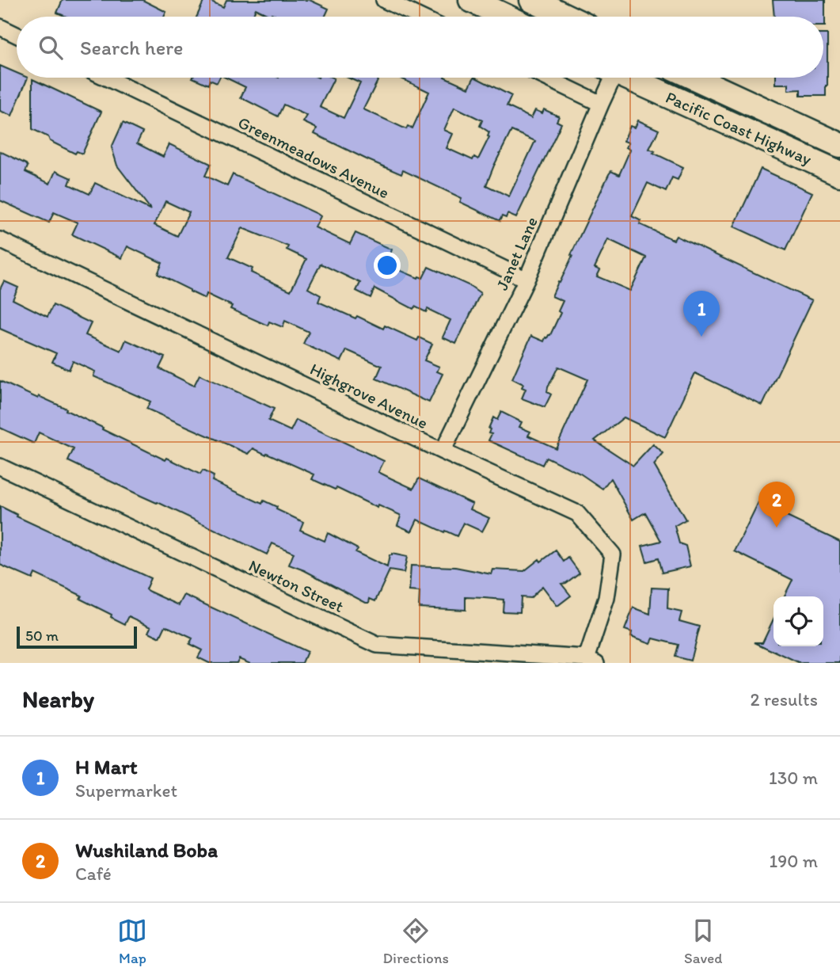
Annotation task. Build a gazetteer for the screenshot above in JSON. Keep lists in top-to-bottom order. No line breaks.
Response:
{"streets":{"highway":["Pacific Coast Highway"],"street":["Greenmeadows Avenue","Janet Lane","Highgrove Avenue","Newton Street"]},"crossings":[["Greenmeadows Avenue","Janet Lane"],["Janet Lane","Highgrove Avenue"],["Highgrove Avenue","Newton Street"]],"scale_bar":"50 m","page":{"search":"Search here","pins":["1","2"],"scale":"50 m","heading":["Nearby","2 results"],"list":[{"mark":"1","name":"H Mart","note":"Supermarket","value":"130 m"},{"mark":"2","name":"Wushiland Boba","note":"Café","value":"190 m"}],"nav":["Map","Directions","Saved"]}}
